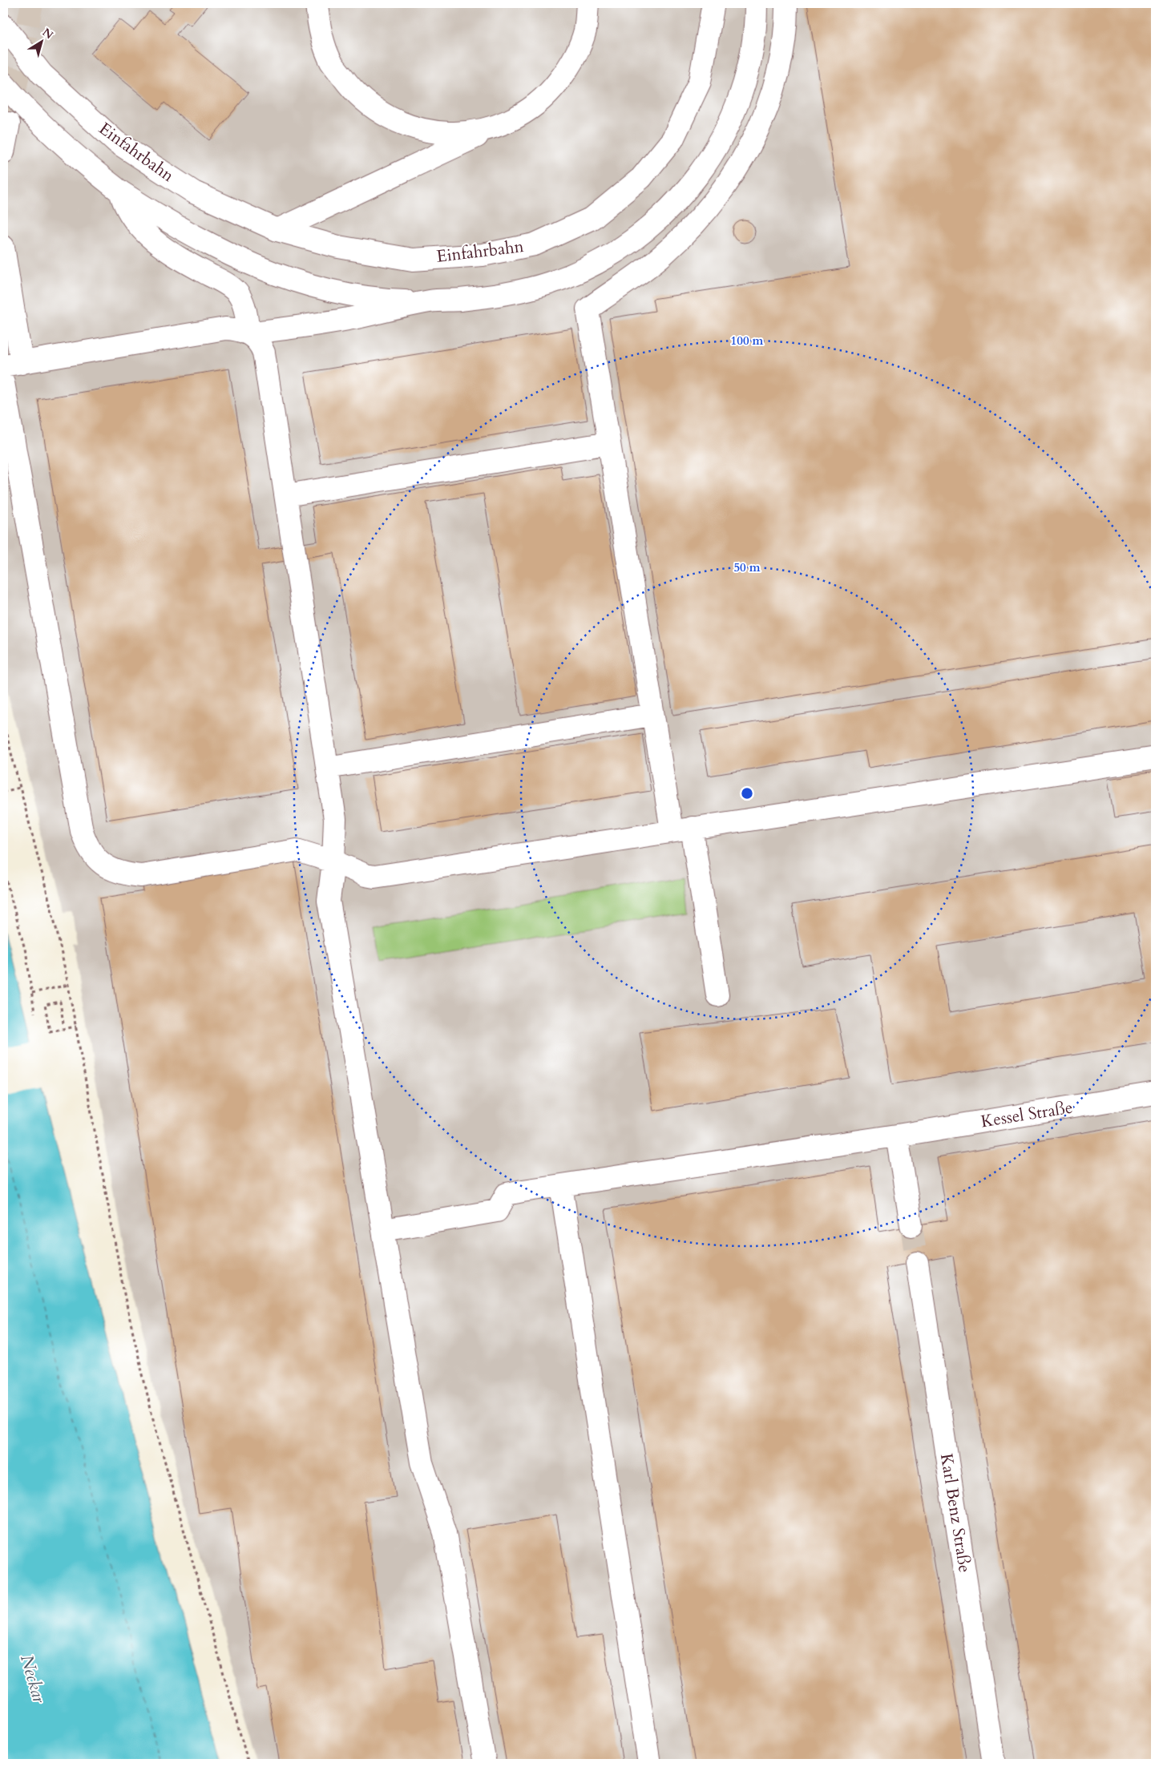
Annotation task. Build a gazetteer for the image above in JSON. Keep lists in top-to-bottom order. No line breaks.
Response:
{"streets":{"street":["Einfahrbahn","Kessel Straße","Karl Benz Straße"]},"water":["Neckar"],"north":"top right","rings":["100 m","50 m"]}
